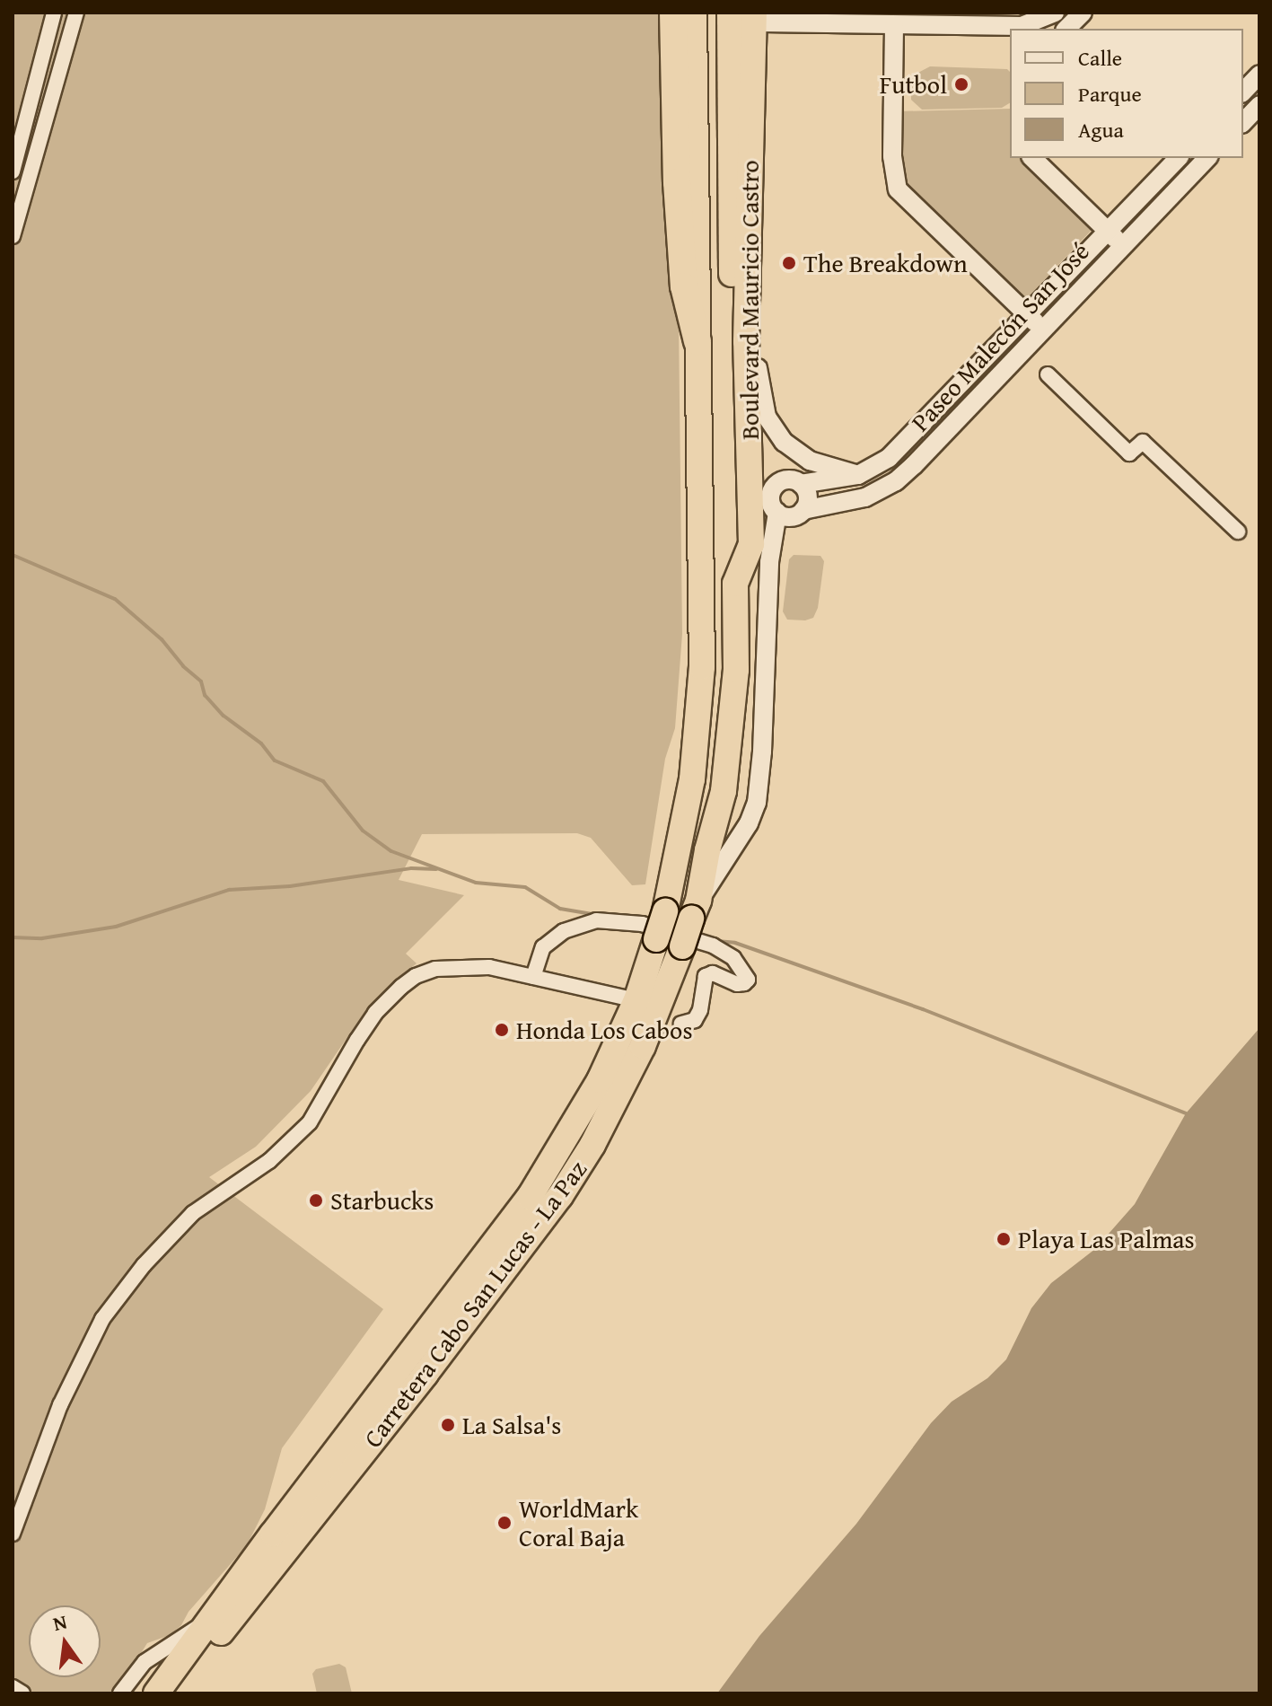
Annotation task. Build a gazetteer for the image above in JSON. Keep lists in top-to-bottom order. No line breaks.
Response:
{"streets":{"highway":["Boulevard Mauricio Castro","Carretera Cabo San Lucas - La Paz"],"street":["Paseo Malecón San José"]},"crossings":[["Boulevard Mauricio Castro","Carretera Cabo San Lucas - La Paz"]],"places":["Futbol","The Breakdown","Honda Los Cabos","Starbucks","Playa Las Palmas","La Salsa's","WorldMark Coral Baja"],"legend":["Calle","Parque","Agua"],"north":"top"}
